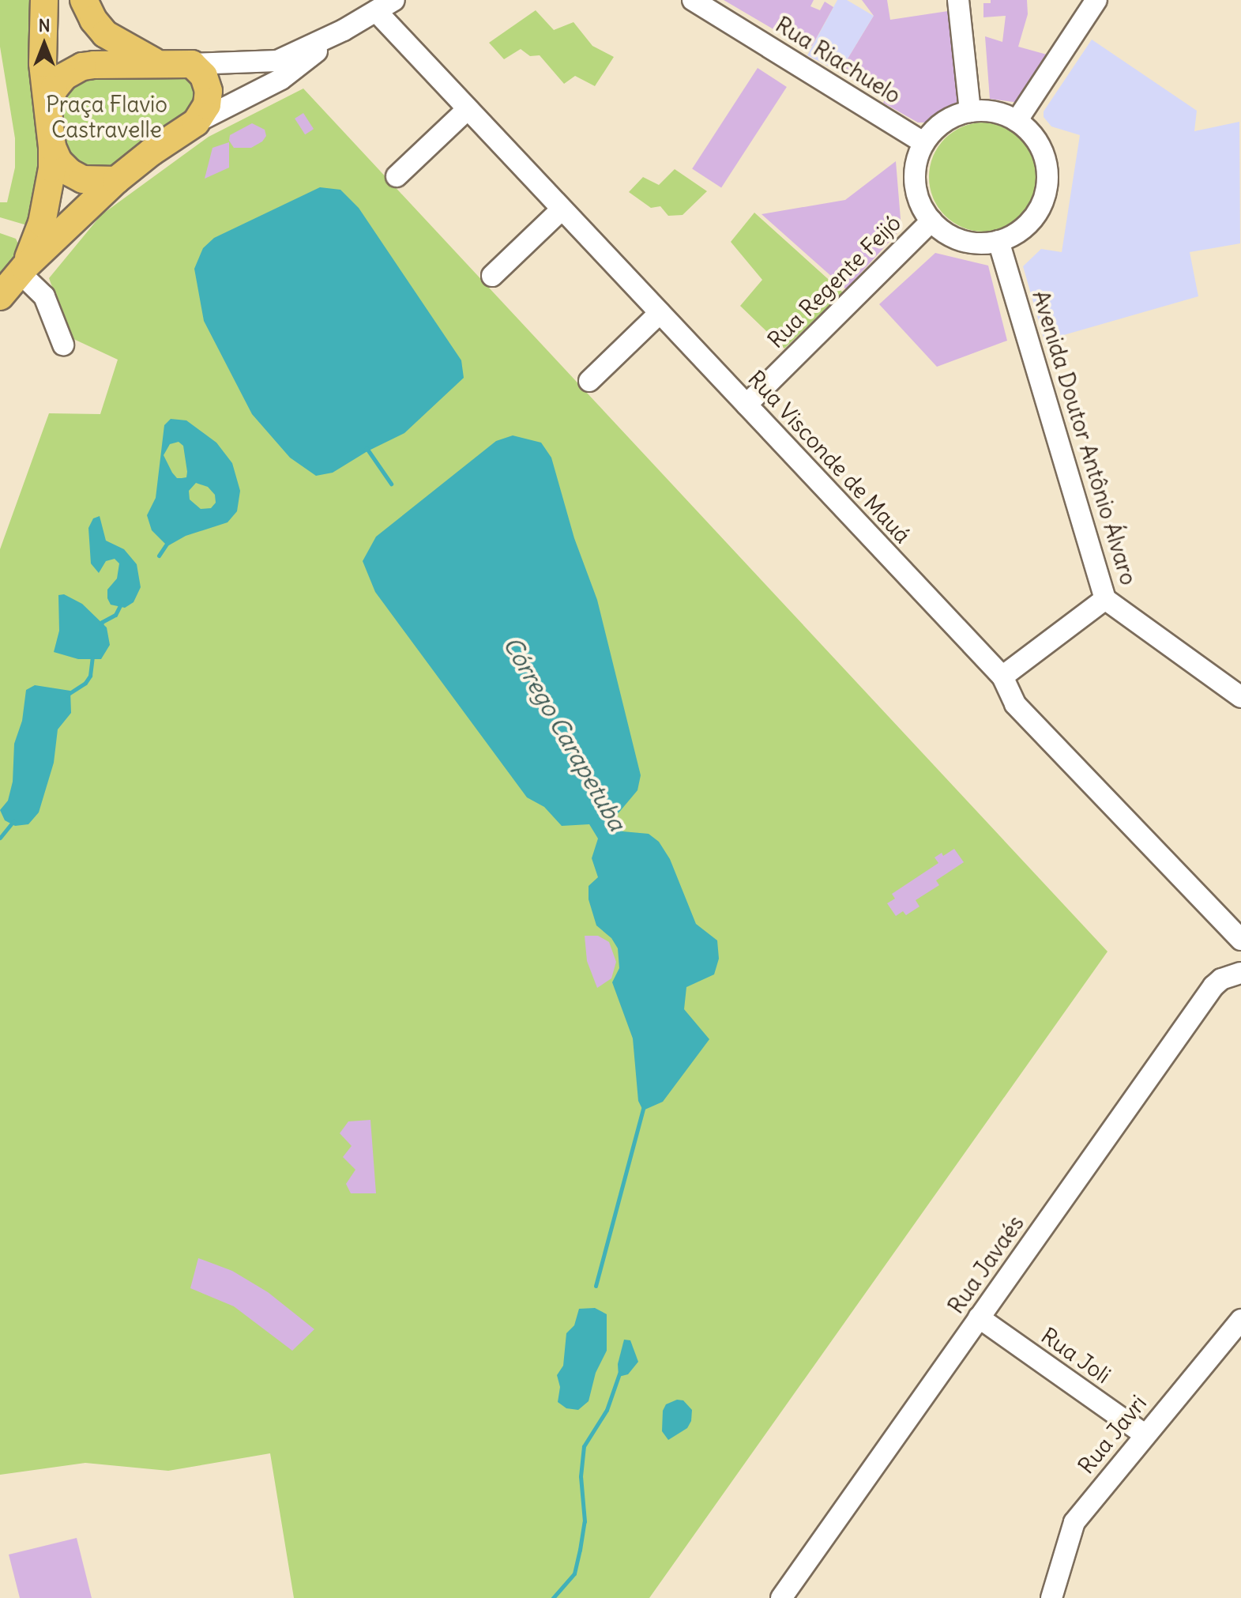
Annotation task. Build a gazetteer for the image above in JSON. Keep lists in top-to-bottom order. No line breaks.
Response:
{"streets":{"street":["Rua Riachuelo","Rua Regente Feijó","Avenida Doutor Antônio Álvaro","Rua Visconde de Mauá","Rua Javaés","Rua Joli","Rua Javri"]},"crossings":[["Rua Riachuelo","Rua Regente Feijó"],["Rua Riachuelo","Avenida Doutor Antônio Álvaro"],["Rua Regente Feijó","Avenida Doutor Antônio Álvaro"],["Rua Regente Feijó","Rua Visconde de Mauá"],["Rua Javaés","Rua Joli"],["Rua Joli","Rua Javri"]],"water":["Córrego Carapetuba"],"parks":["Praça Flavio Castravelle"],"north":"top"}
